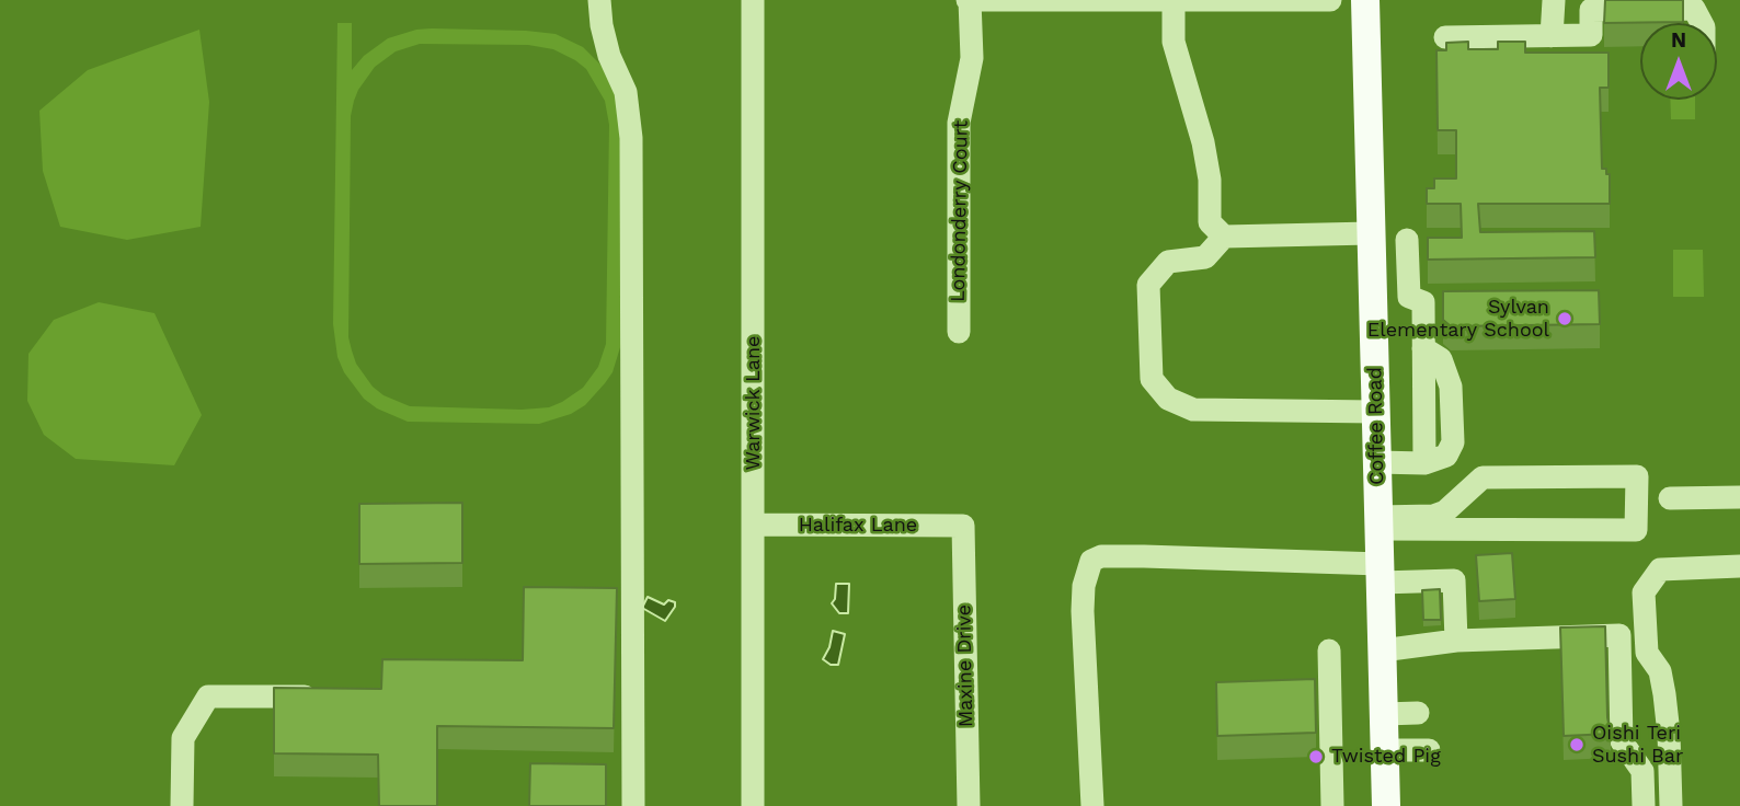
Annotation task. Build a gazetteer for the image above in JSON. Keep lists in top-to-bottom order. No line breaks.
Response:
{"streets":{"main road":["Coffee Road"],"street":["Londonderry Court","Warwick Lane","Halifax Lane","Maxine Drive"]},"crossings":[["Warwick Lane","Halifax Lane"],["Halifax Lane","Maxine Drive"]],"places":["Sylvan Elementary School","Oishi Teri Sushi Bar","Twisted Pig"],"north":"top"}
